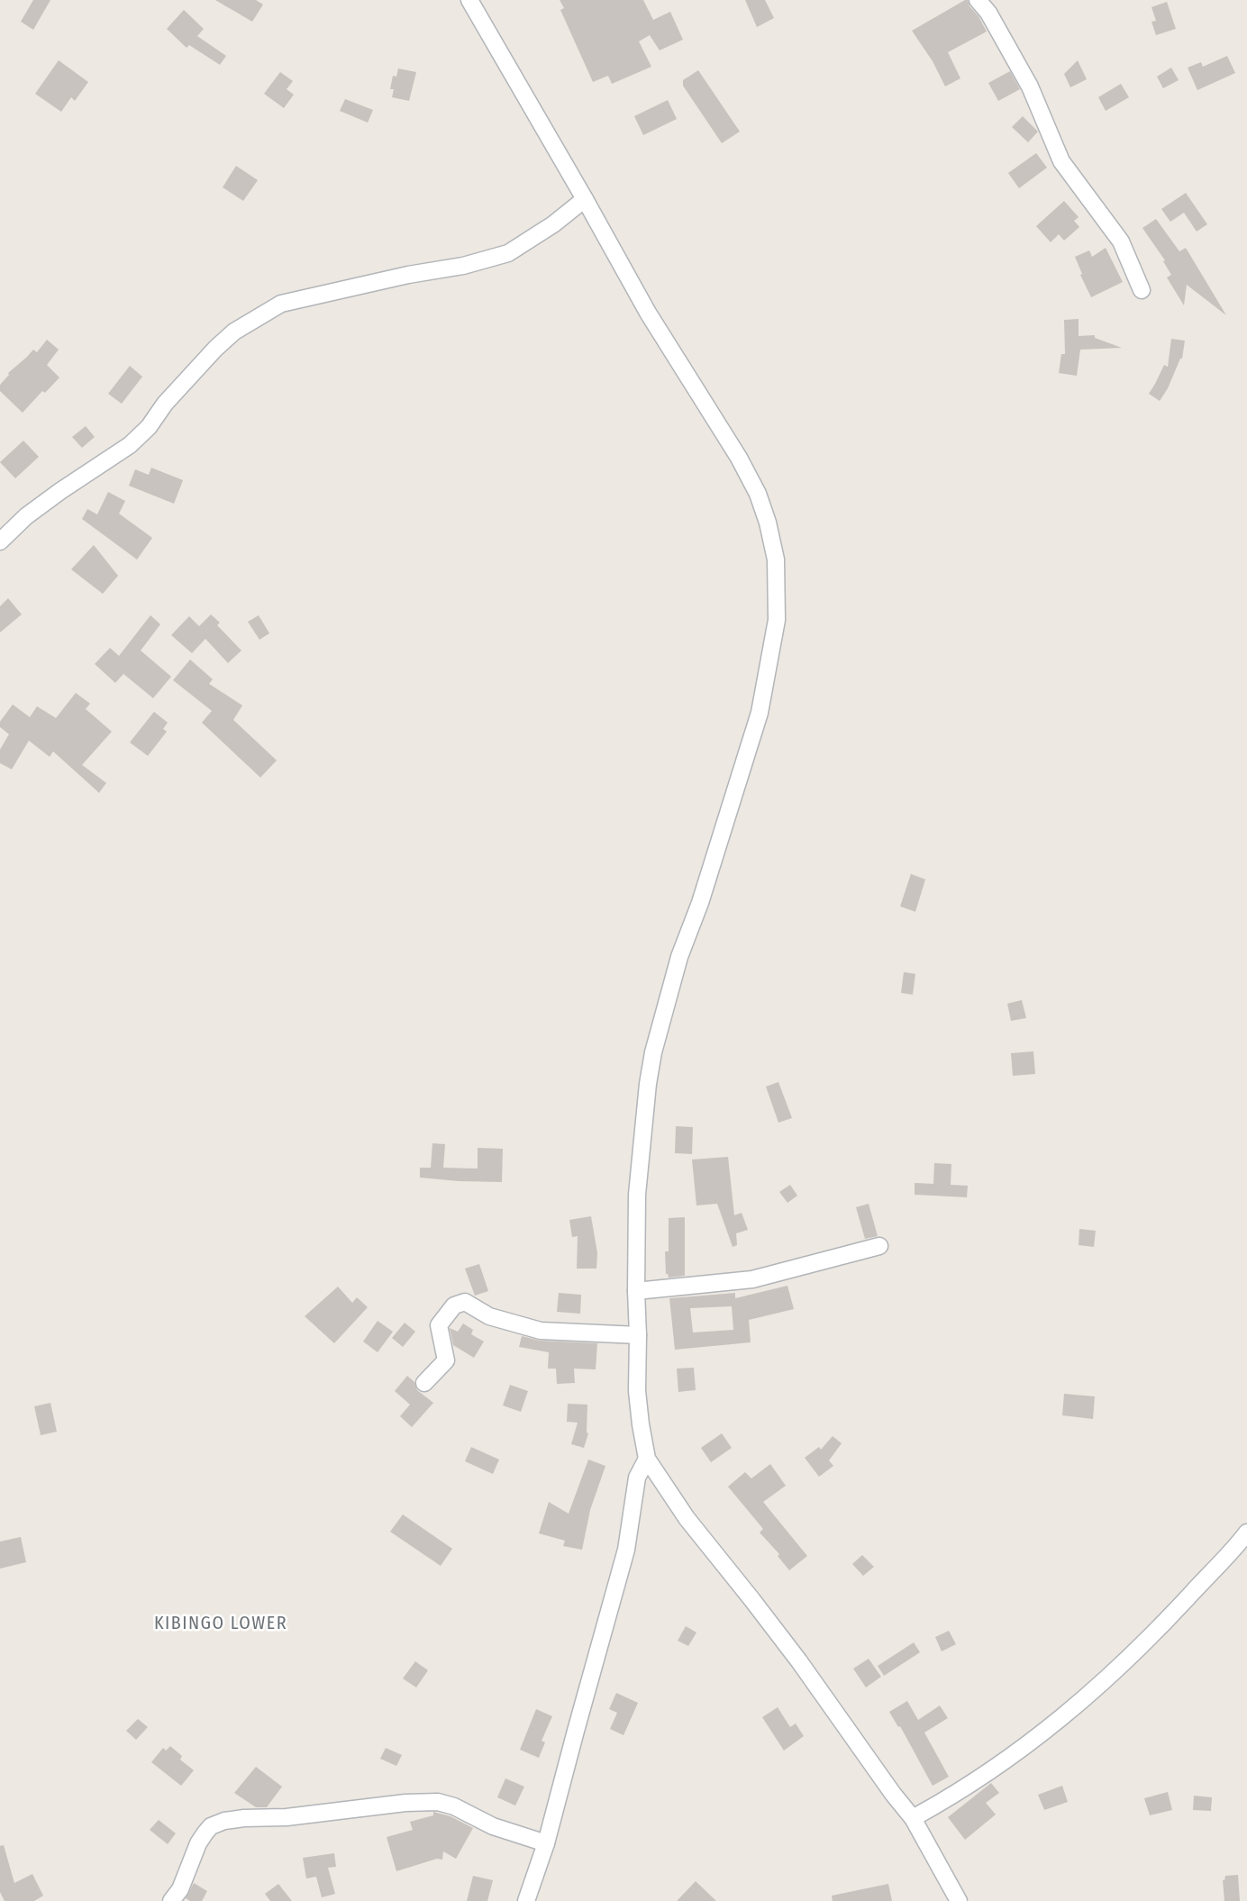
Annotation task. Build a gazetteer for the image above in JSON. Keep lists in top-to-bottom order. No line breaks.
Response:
{"districts":["KIBINGO LOWER"]}
